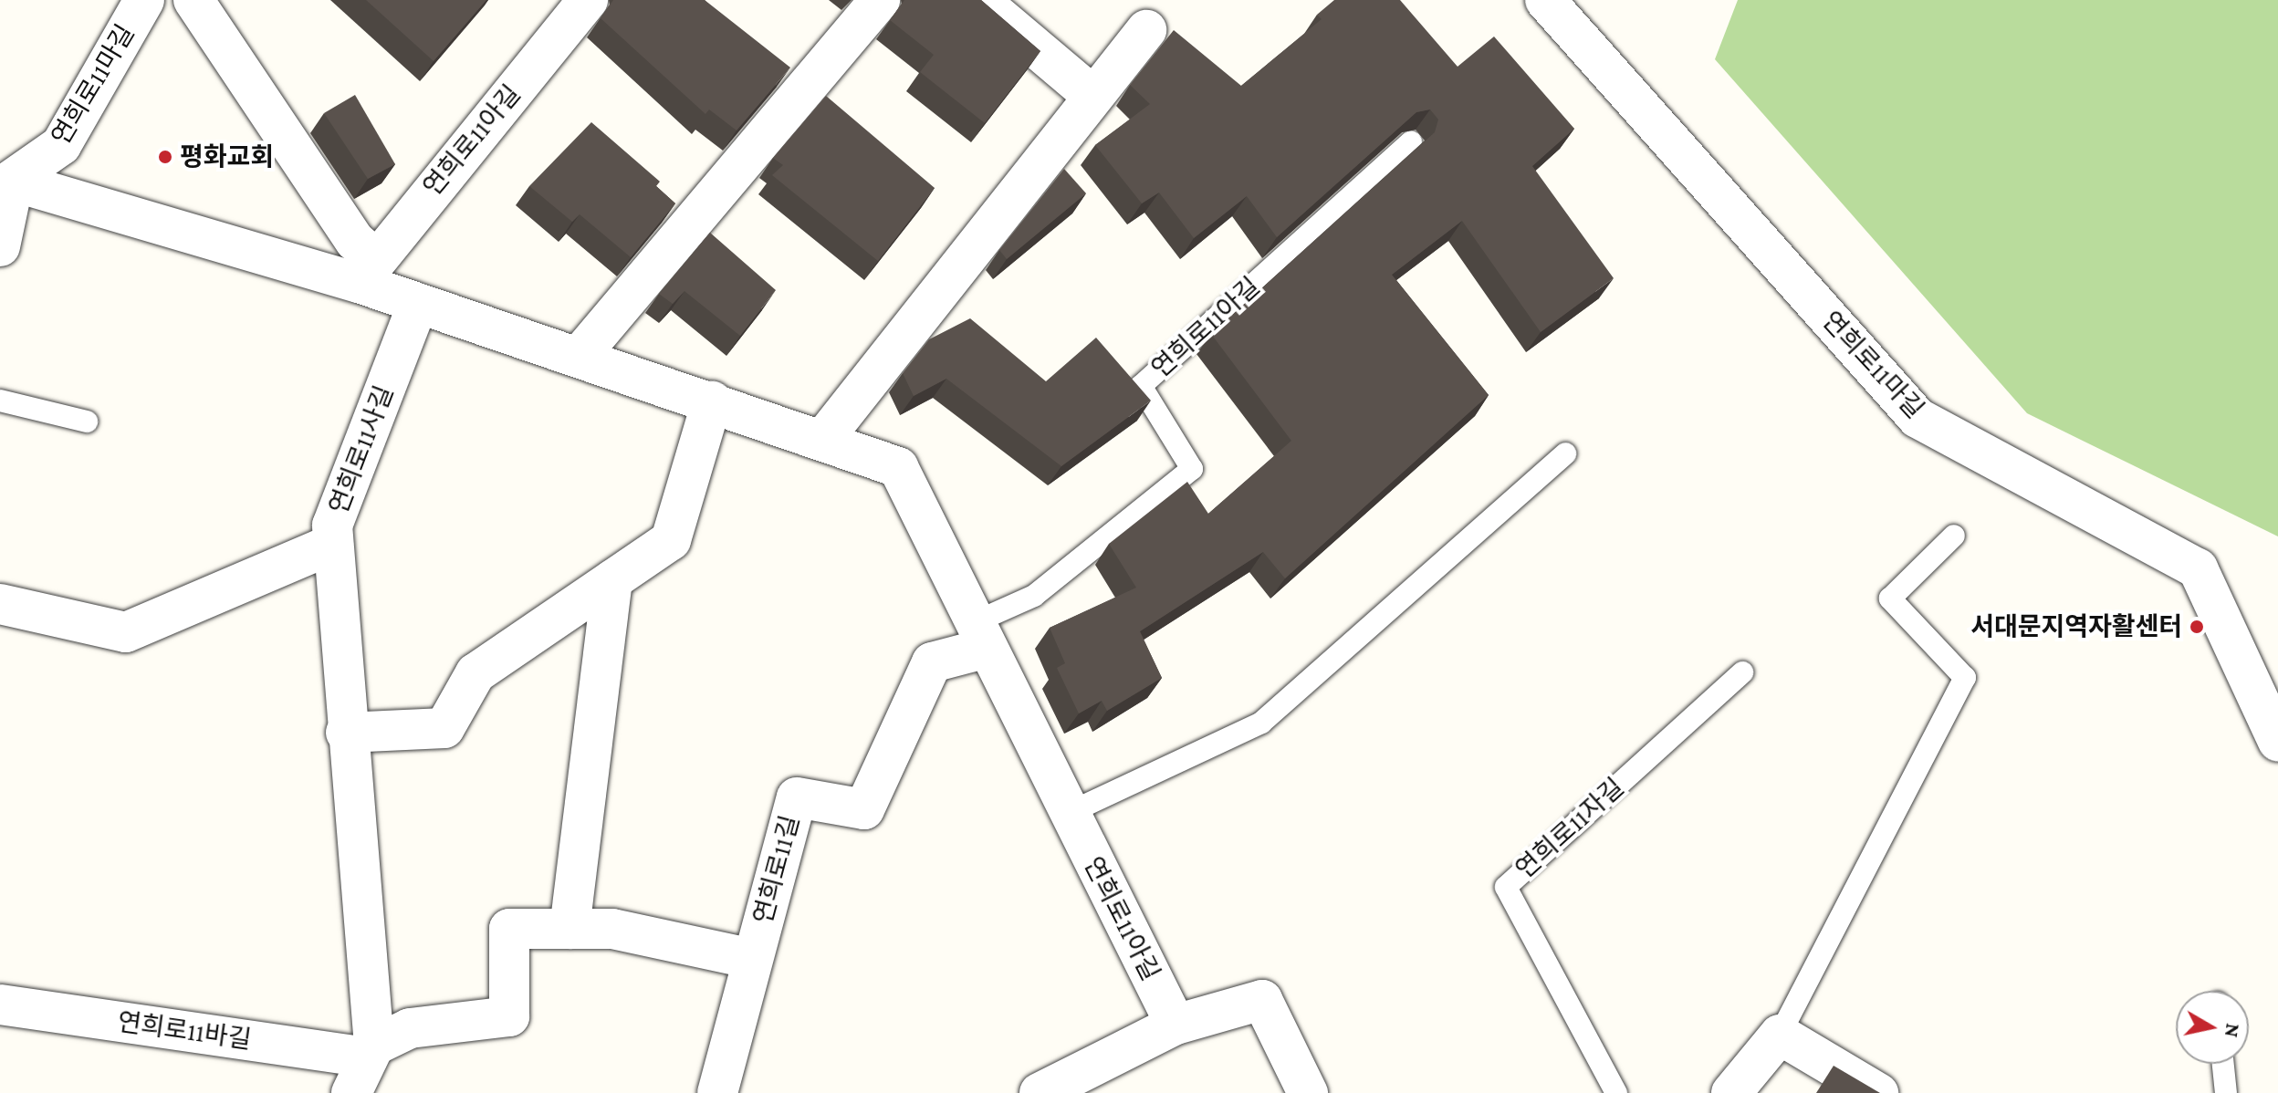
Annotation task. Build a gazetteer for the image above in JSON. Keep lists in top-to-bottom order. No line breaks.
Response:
{"streets":{"street":["연희로11마길","연희로11아길","연희로11사길","연희로11길","연희로11바길"],"lane":["연희로11자길"]},"crossings":[["연희로11마길","연희로11아길"],["연희로11아길","연희로11사길"],["연희로11아길","연희로11길"],["연희로11사길","연희로11바길"]],"places":["평화교회","서대문지역자활센터"],"north":"right"}
